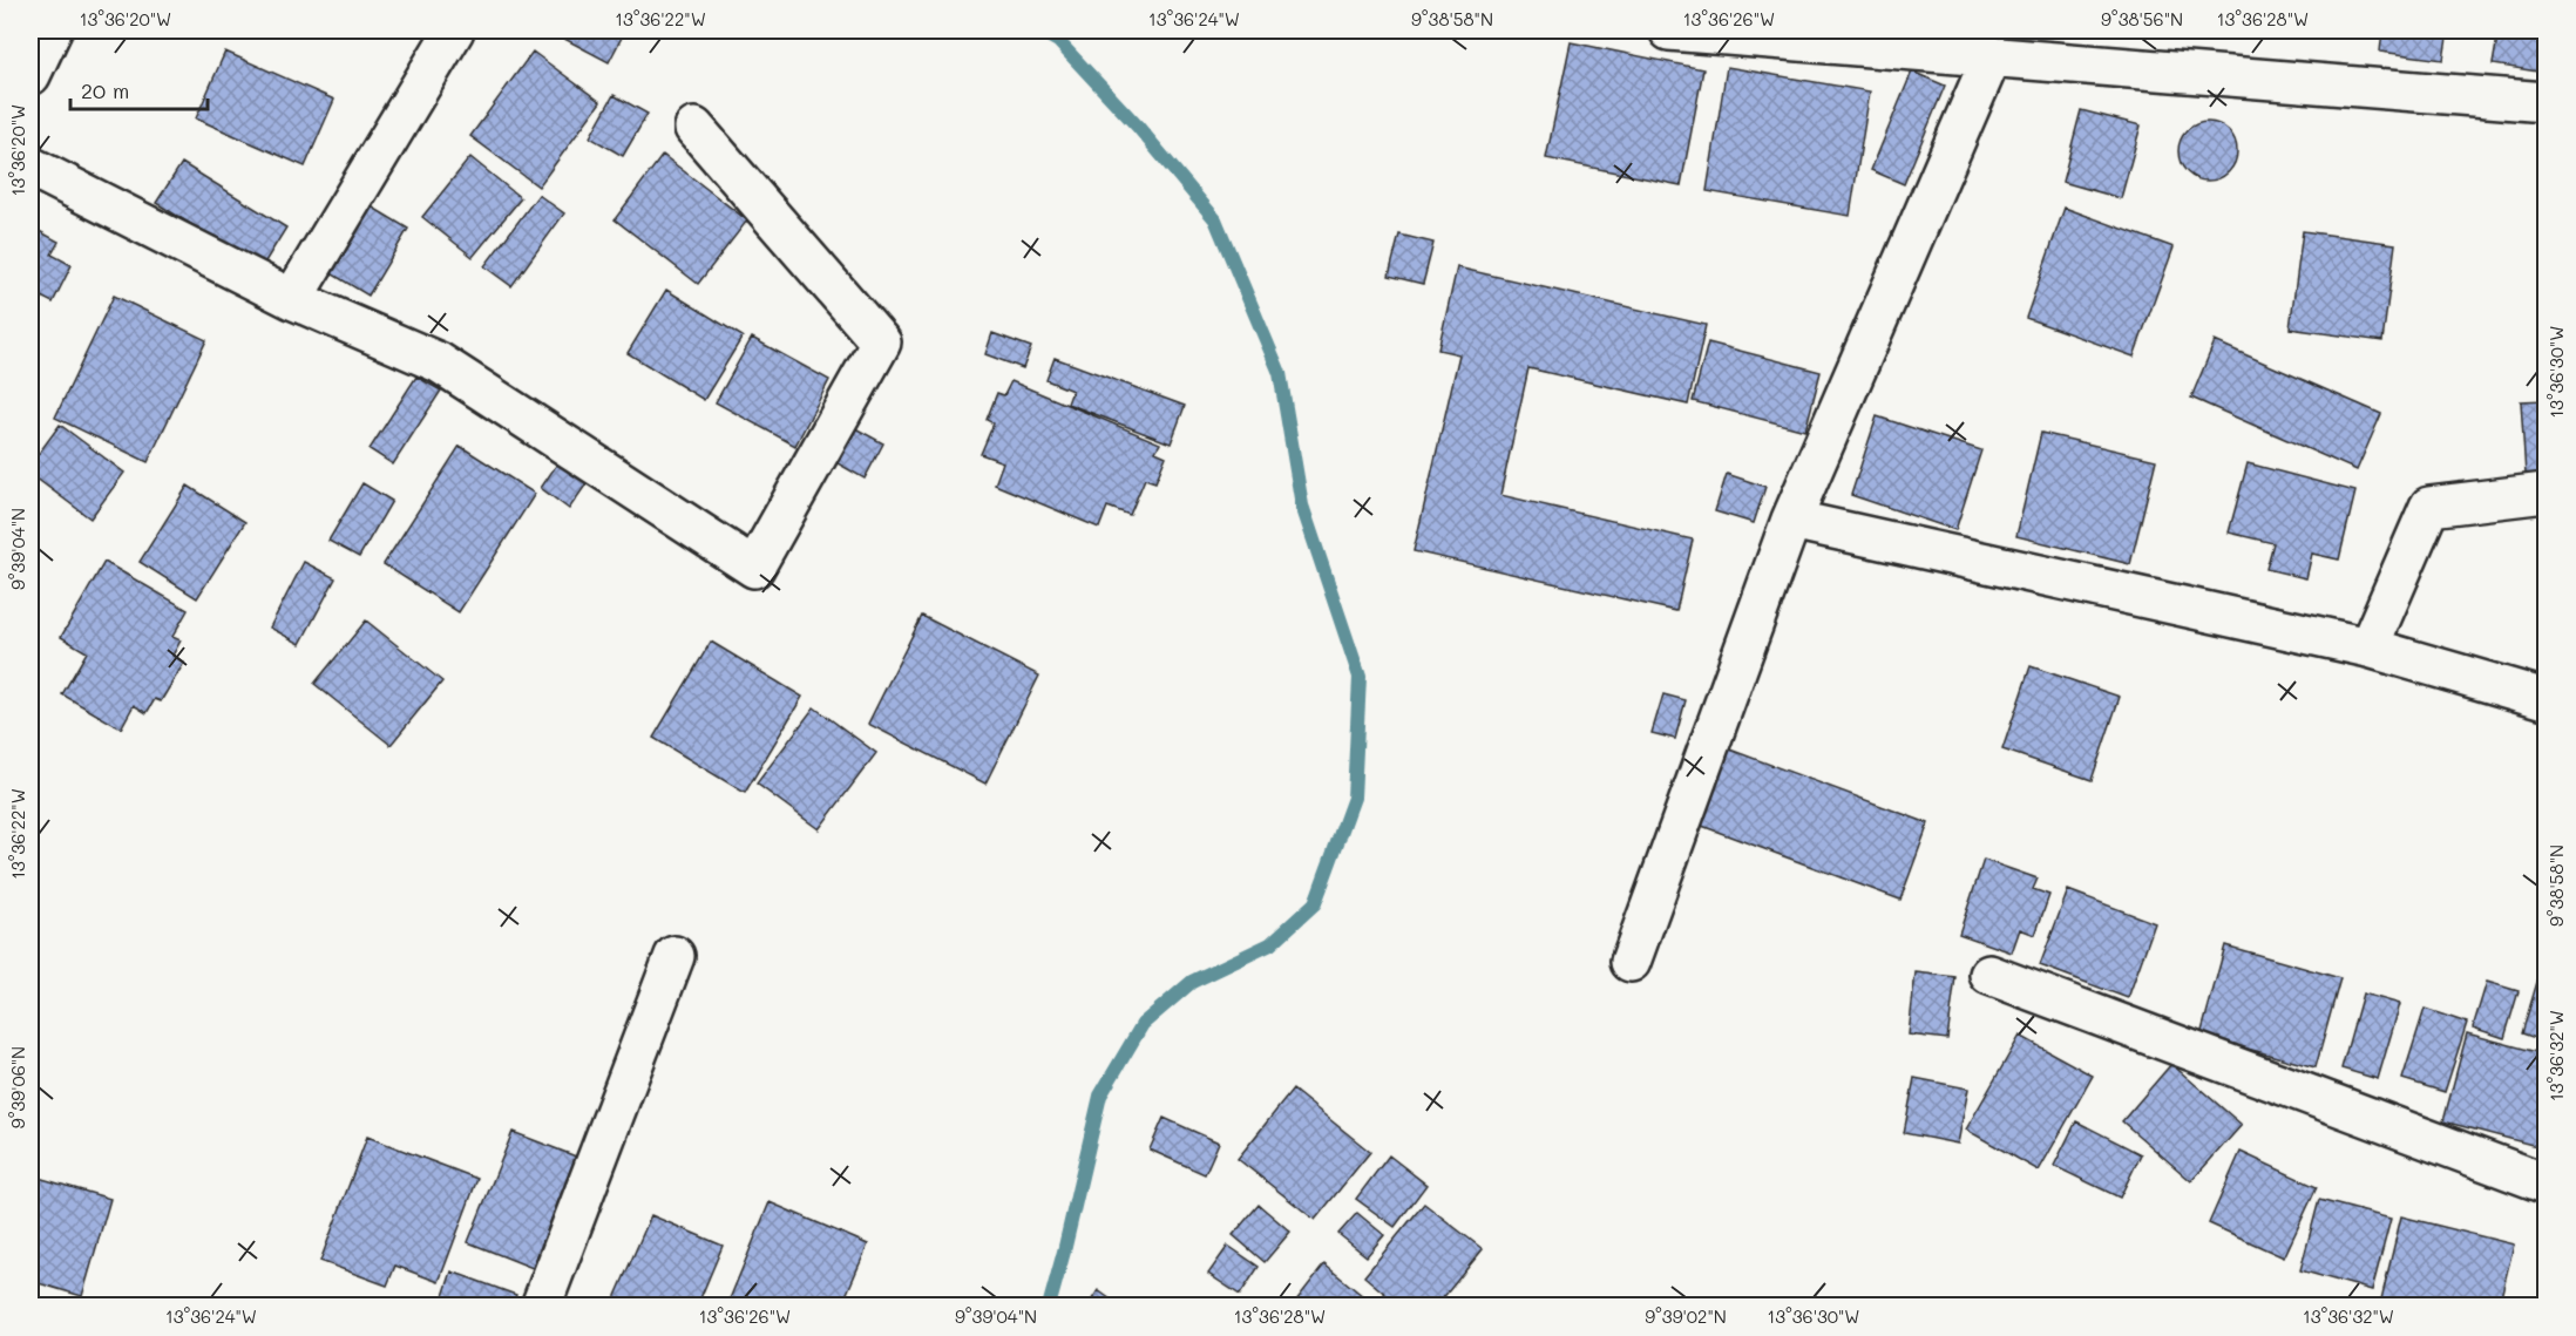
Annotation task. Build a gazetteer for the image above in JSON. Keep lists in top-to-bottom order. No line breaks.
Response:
{"scale_bar":"20 m","coordinates":["13°36'20\"W","13°36'22\"W","13°36'24\"W","9°38'58\"N","13°36'26\"W","9°38'56\"N","13°36'28\"W","13°36'30\"W","9°39'04\"N","13°36'32\"W","9°39'06\"N","9°39'02\"N"]}
